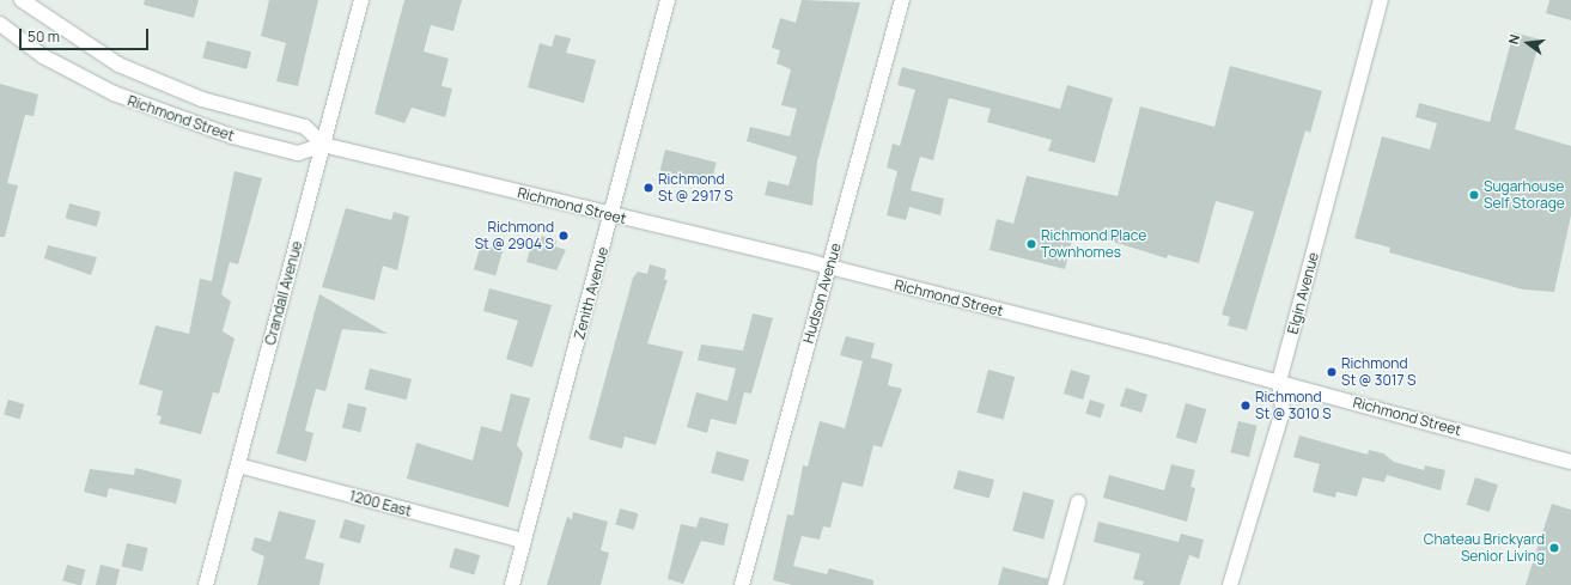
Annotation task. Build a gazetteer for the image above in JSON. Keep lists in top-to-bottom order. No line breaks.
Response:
{"streets":{"street":["Richmond Street","Crandall Avenue","Zenith Avenue","Hudson Avenue","Elgin Avenue","1200 East"]},"crossings":[["Richmond Street","Crandall Avenue"],["Richmond Street","Zenith Avenue"],["Richmond Street","Hudson Avenue"],["Richmond Street","Elgin Avenue"],["Crandall Avenue","1200 East"],["Zenith Avenue","1200 East"]],"places":["Richmond St @ 2917 S","Sugarhouse Self Storage","Richmond St @ 2904 S","Richmond Place Townhomes","Richmond St @ 3017 S","Richmond St @ 3010 S","Chateau Brickyard Senior Living"],"scale_bar":"50 m","north":"left"}
